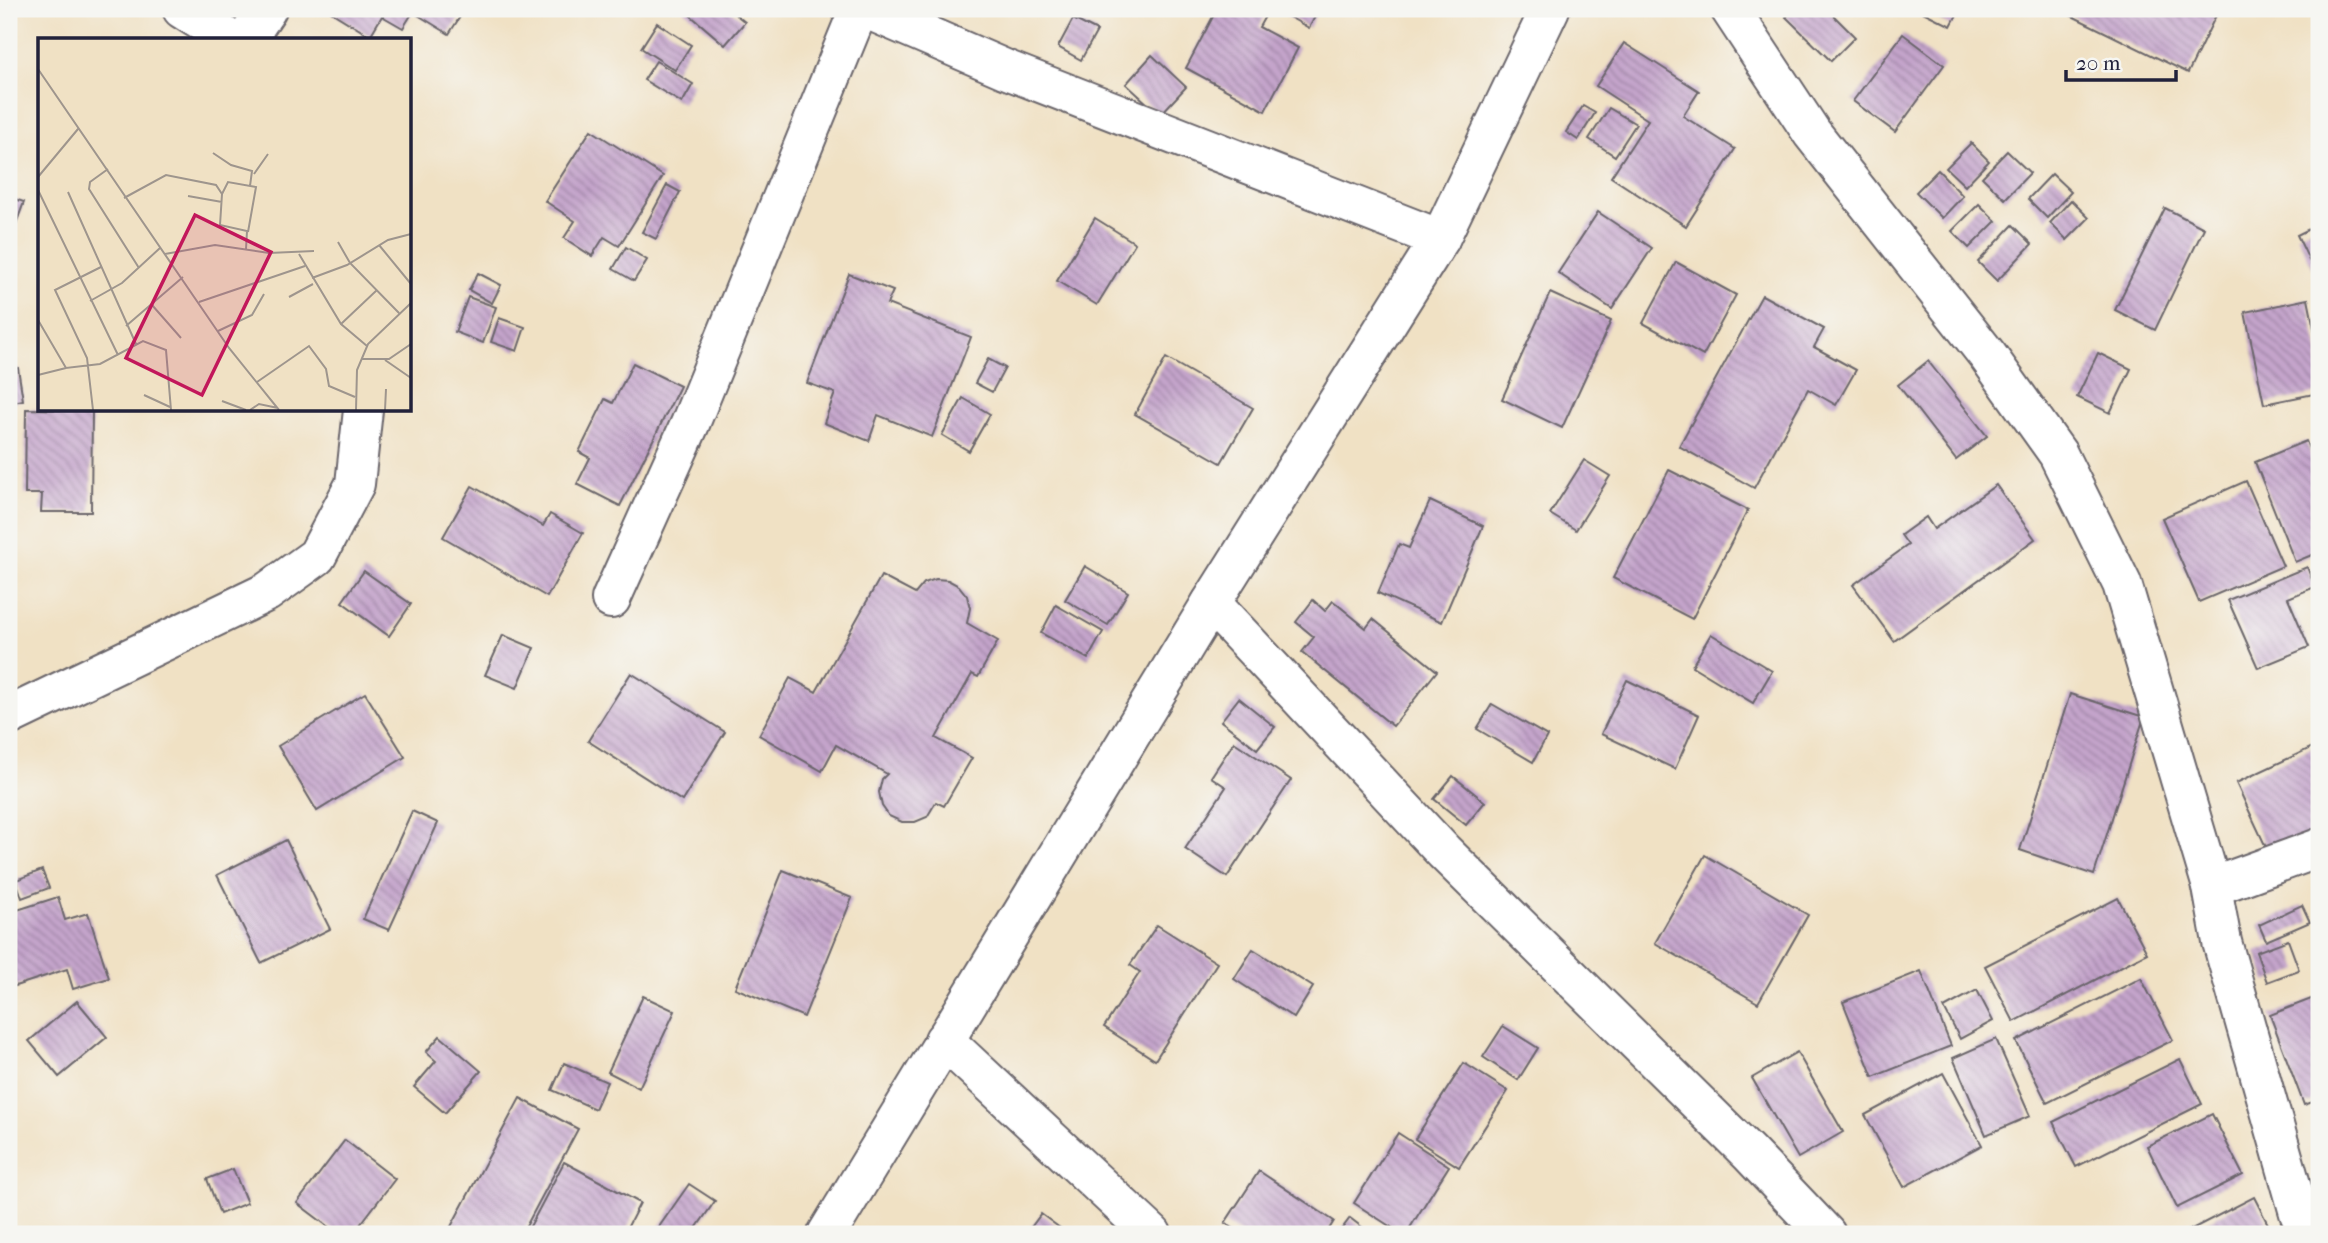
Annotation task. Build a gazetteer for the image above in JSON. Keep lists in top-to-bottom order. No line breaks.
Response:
{"scale_bar":"20 m"}
